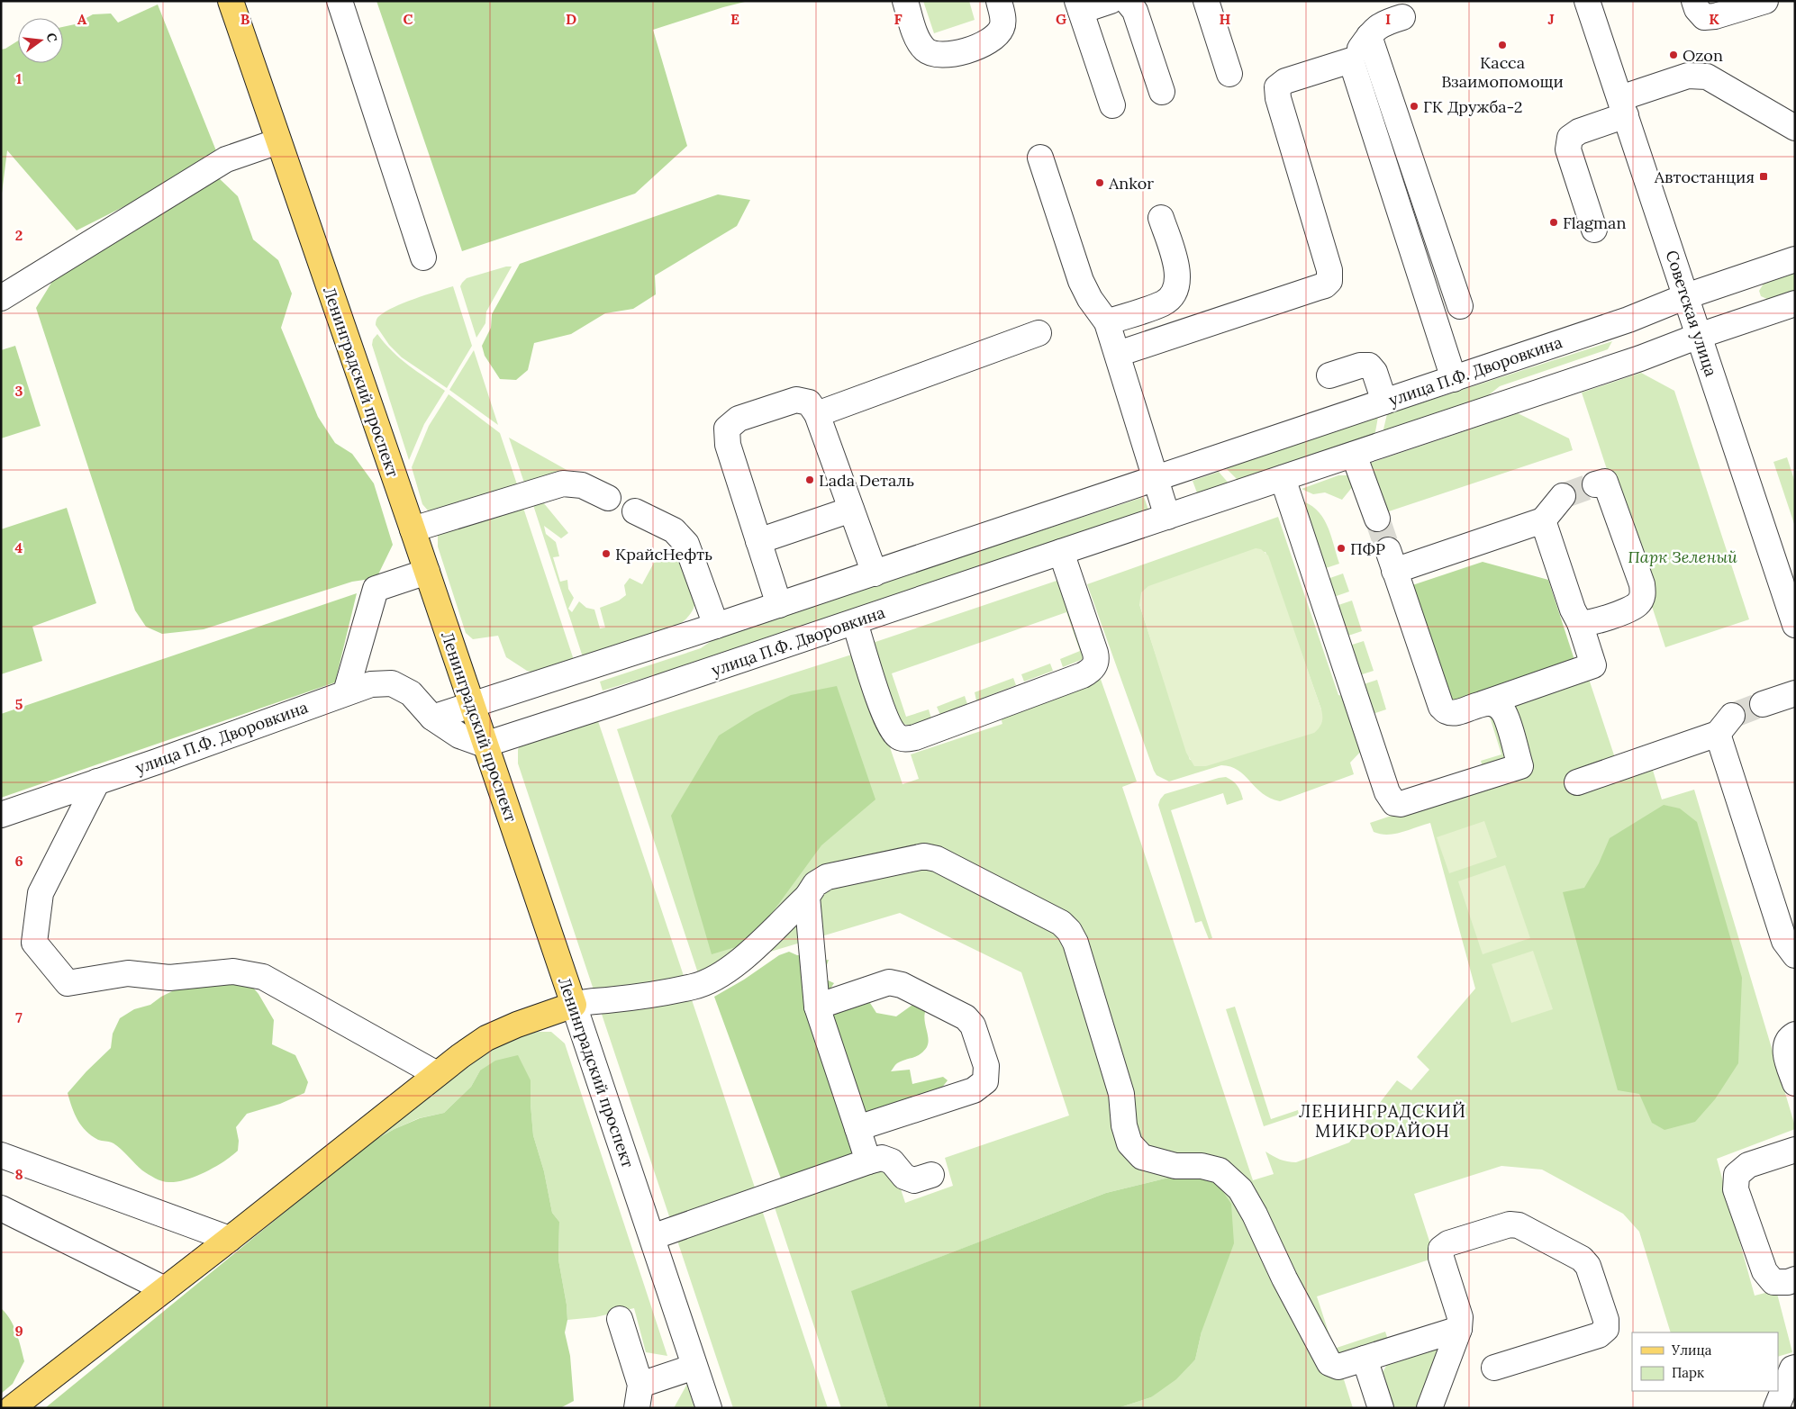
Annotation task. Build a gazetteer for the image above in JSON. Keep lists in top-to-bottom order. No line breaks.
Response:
{"streets":{"main road":["Ленинградский проспект"],"street":["Советская улица","улица П.Ф. Дворовкина"]},"crossings":[["Советская улица","улица П.Ф. Дворовкина"],["улица П.Ф. Дворовкина","Ленинградский проспект"]],"districts":["ЛЕНИНГРАДСКИЙ МИКРОРАЙОН"],"parks":["Парк Зеленый"],"places":{"other":["Касса Взаимопомощи","Ozon","ГК Дружба-2","Ankor","Flagman","Lada Dеталь","ПФР","КрайсНефть"],"transit":["Автостанция"]},"legend":["Улица","Парк"],"north":"right","grid":{"columns":["A","B","C","D","E","F","G","H","I","J","K"],"rows":["1","2","3","4","5","6","7","8","9"]}}
